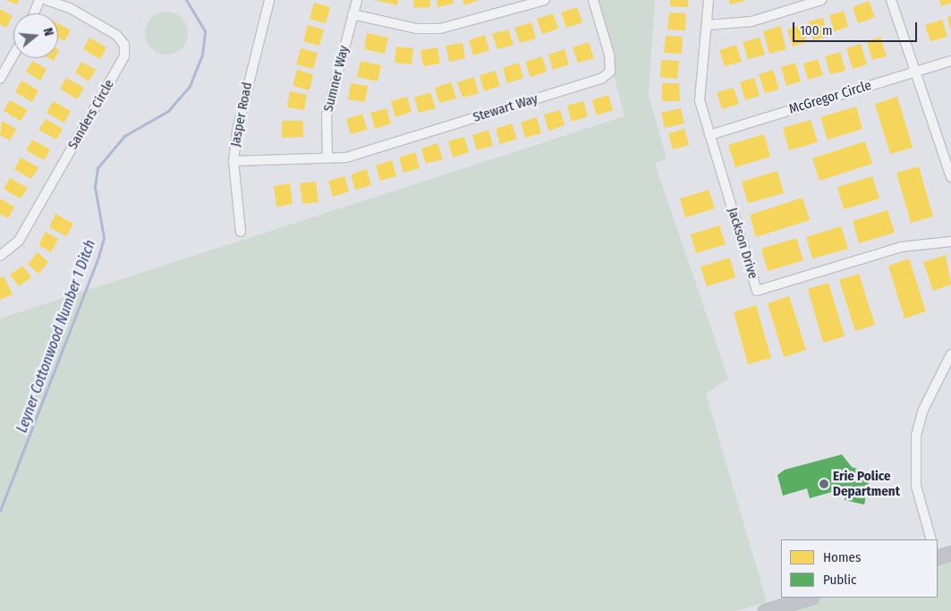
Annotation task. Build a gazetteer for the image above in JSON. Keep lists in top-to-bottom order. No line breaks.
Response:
{"streets":{"street":["Sumner Way","McGregor Circle","Stewart Way","Sanders Circle","Jasper Road","Jackson Drive"]},"crossings":[["Sumner Way","Stewart Way"],["McGregor Circle","Jackson Drive"]],"water":["Leyner Cottonwood Number 1 Ditch"],"places":["Erie Police Department"],"legend":["Homes","Public"],"scale_bar":"100 m","north":"right"}
